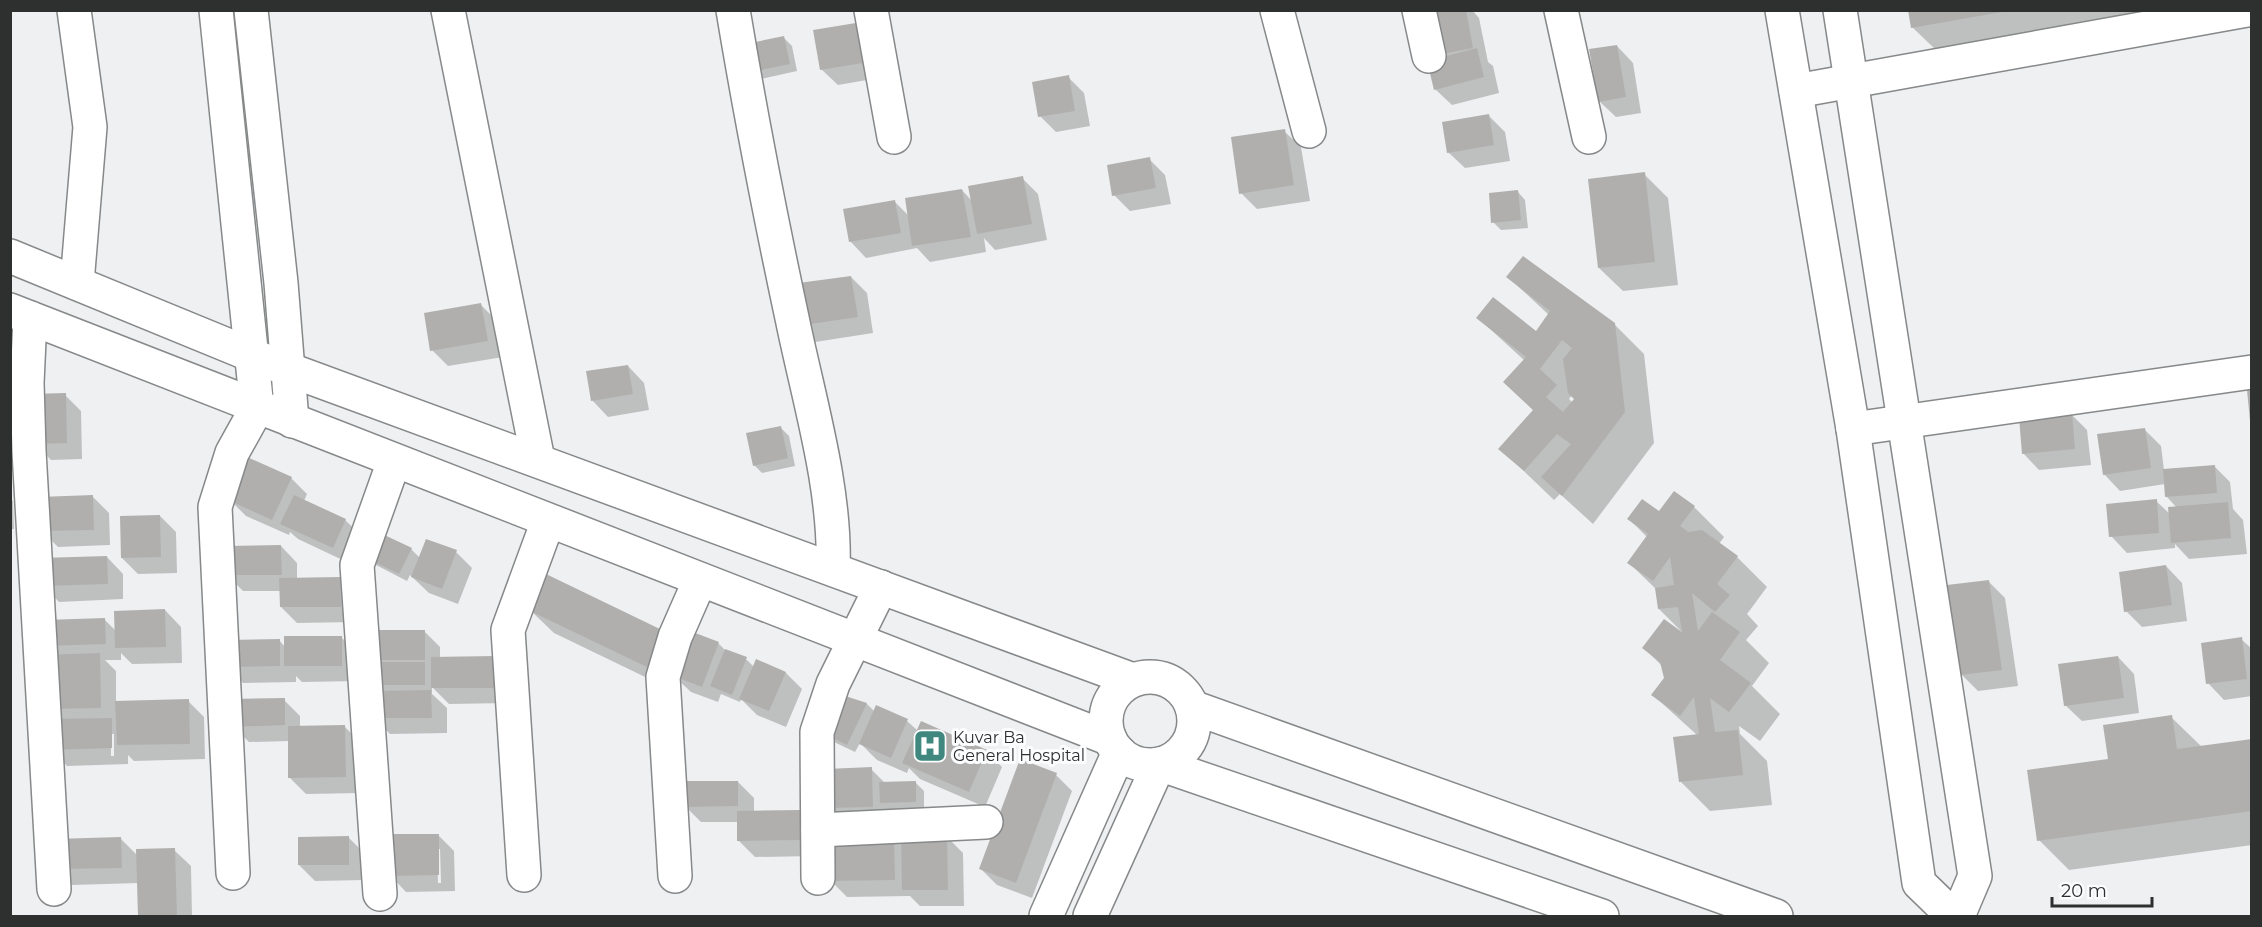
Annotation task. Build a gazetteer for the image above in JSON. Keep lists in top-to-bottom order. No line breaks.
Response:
{"places":{"hospital":["Kuvar Ba General Hospital"]},"scale_bar":"20 m"}
